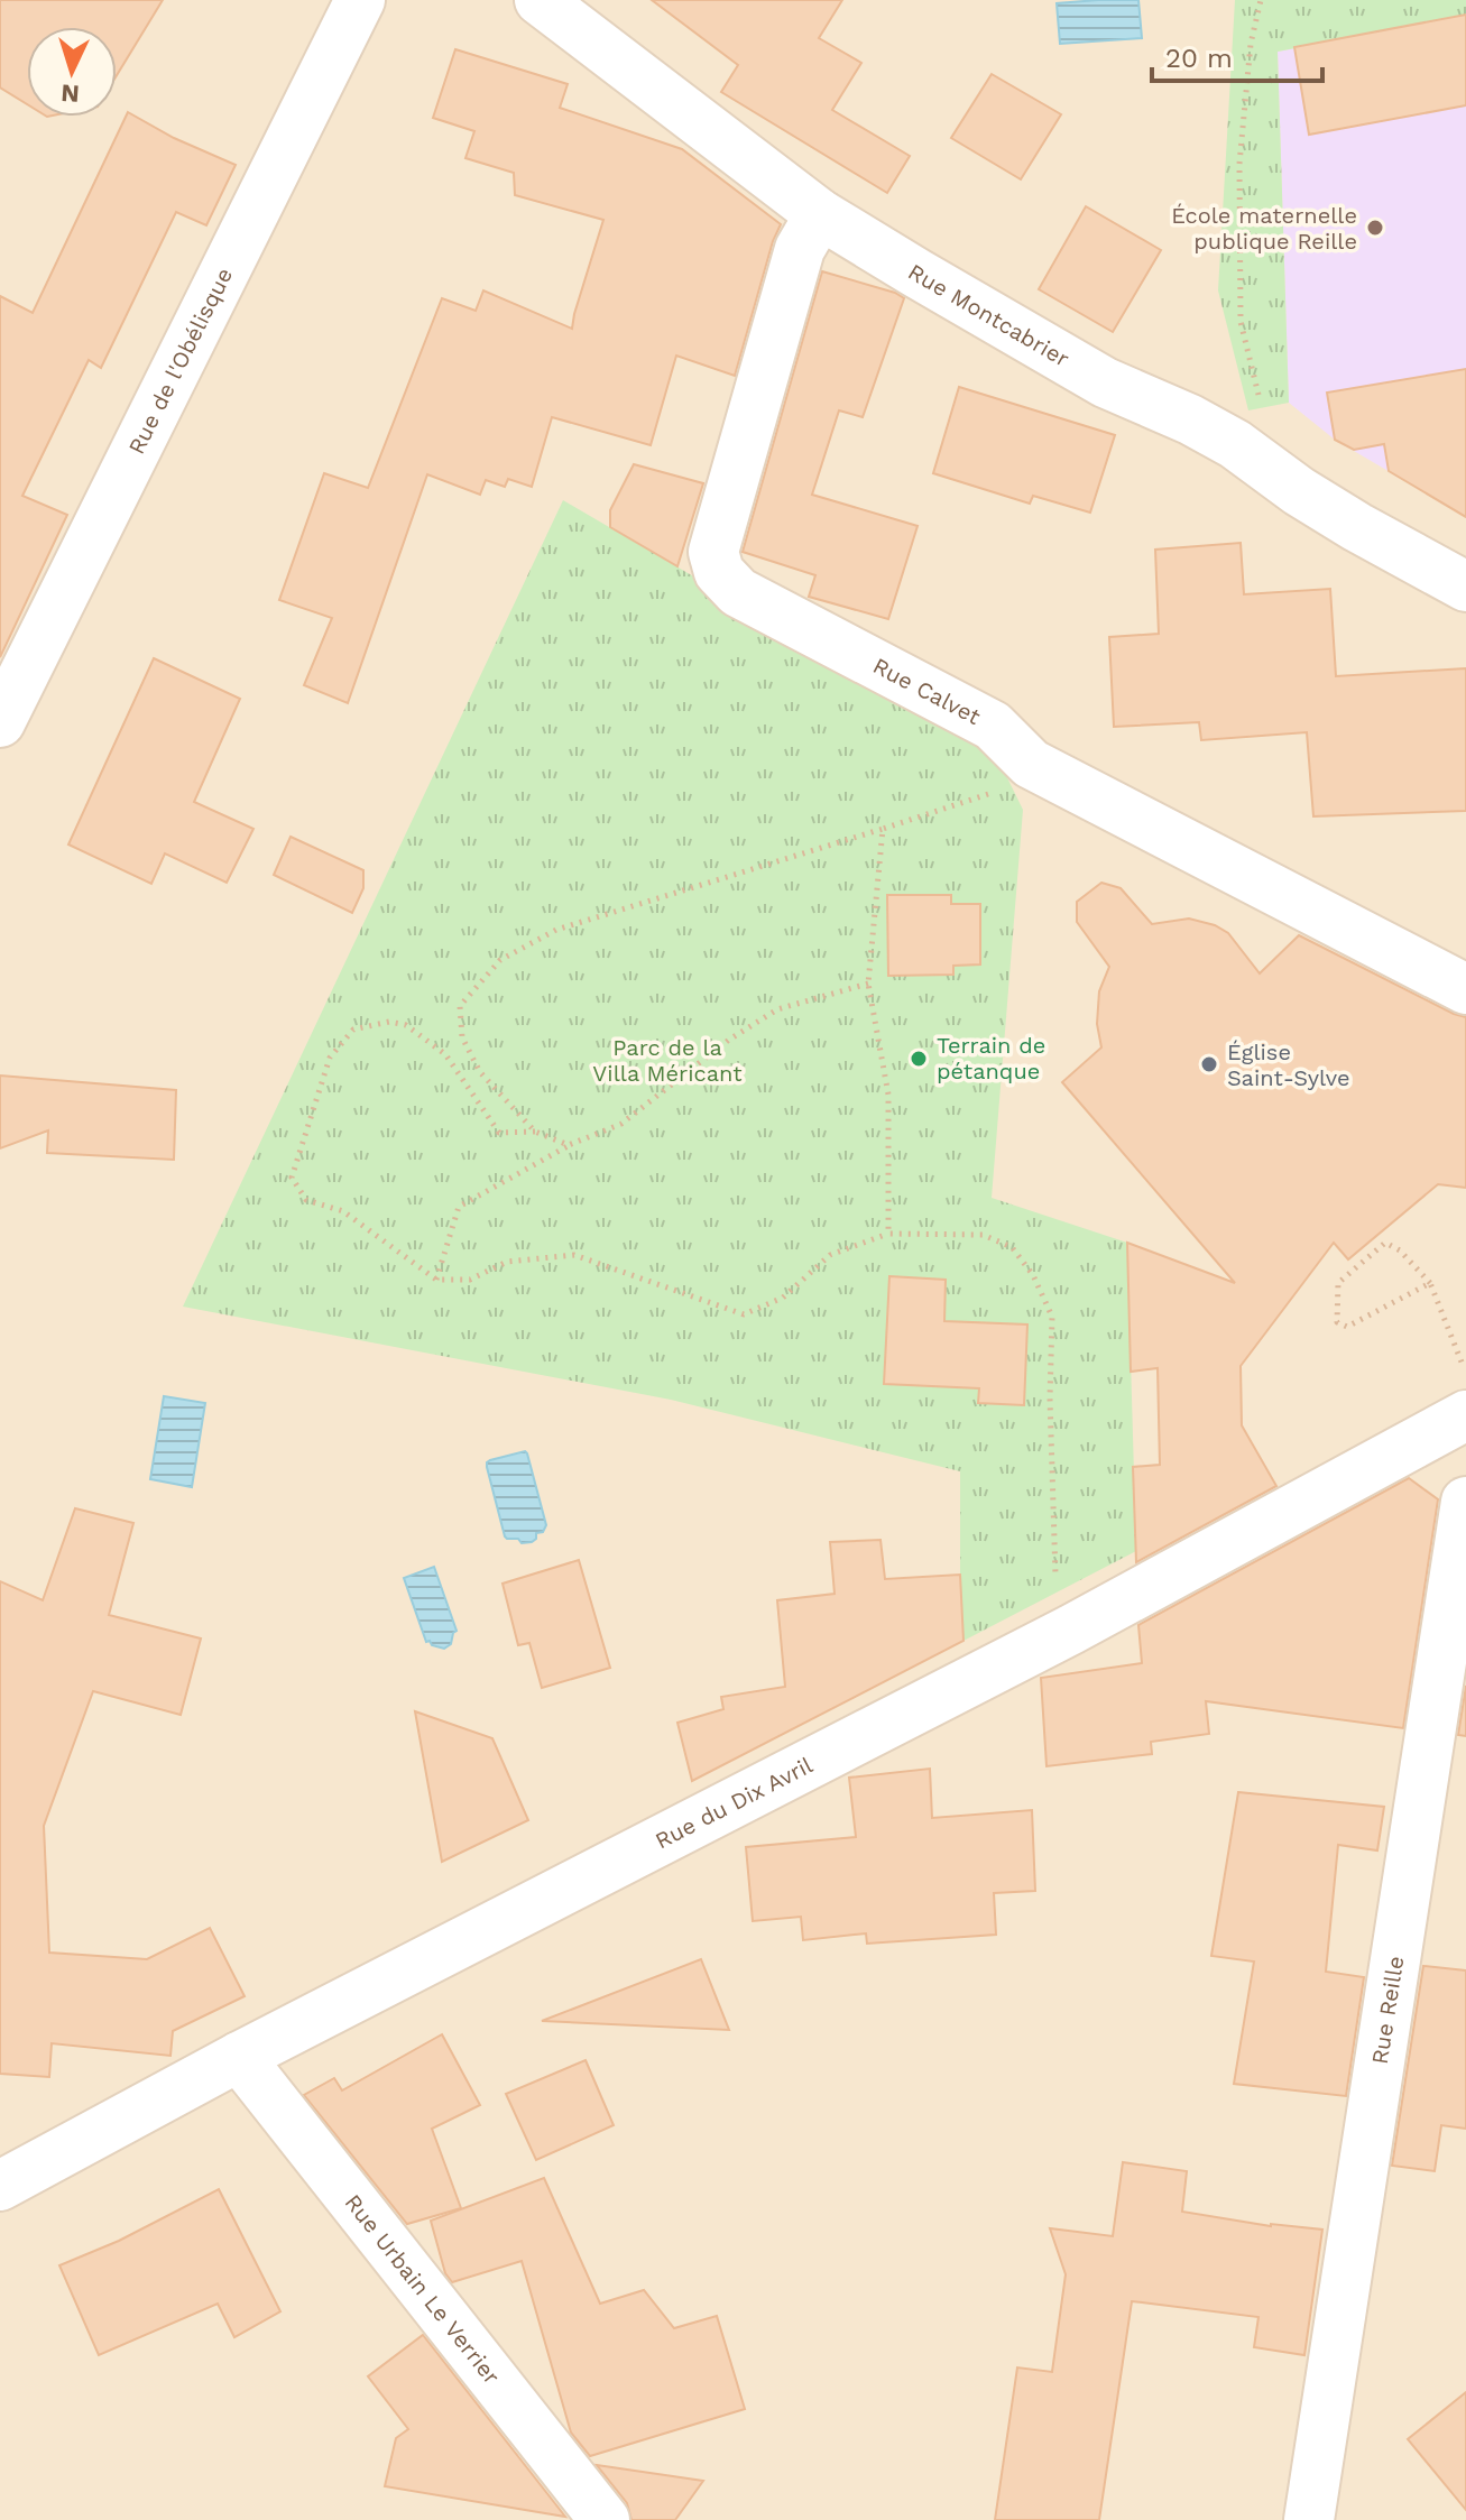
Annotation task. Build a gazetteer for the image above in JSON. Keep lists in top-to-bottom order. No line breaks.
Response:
{"streets":{"street":["Rue Montcabrier","Rue de l'Obélisque","Rue Calvet","Rue du Dix Avril","Rue Reille","Rue Urbain Le Verrier"]},"crossings":[["Rue Montcabrier","Rue Calvet"],["Rue du Dix Avril","Rue Urbain Le Verrier"]],"parks":["Parc de la Villa Méricant"],"places":["École maternelle publique Reille","Terrain de pétanque","Église Saint-Sylve"],"scale_bar":"20 m","north":"bottom"}
